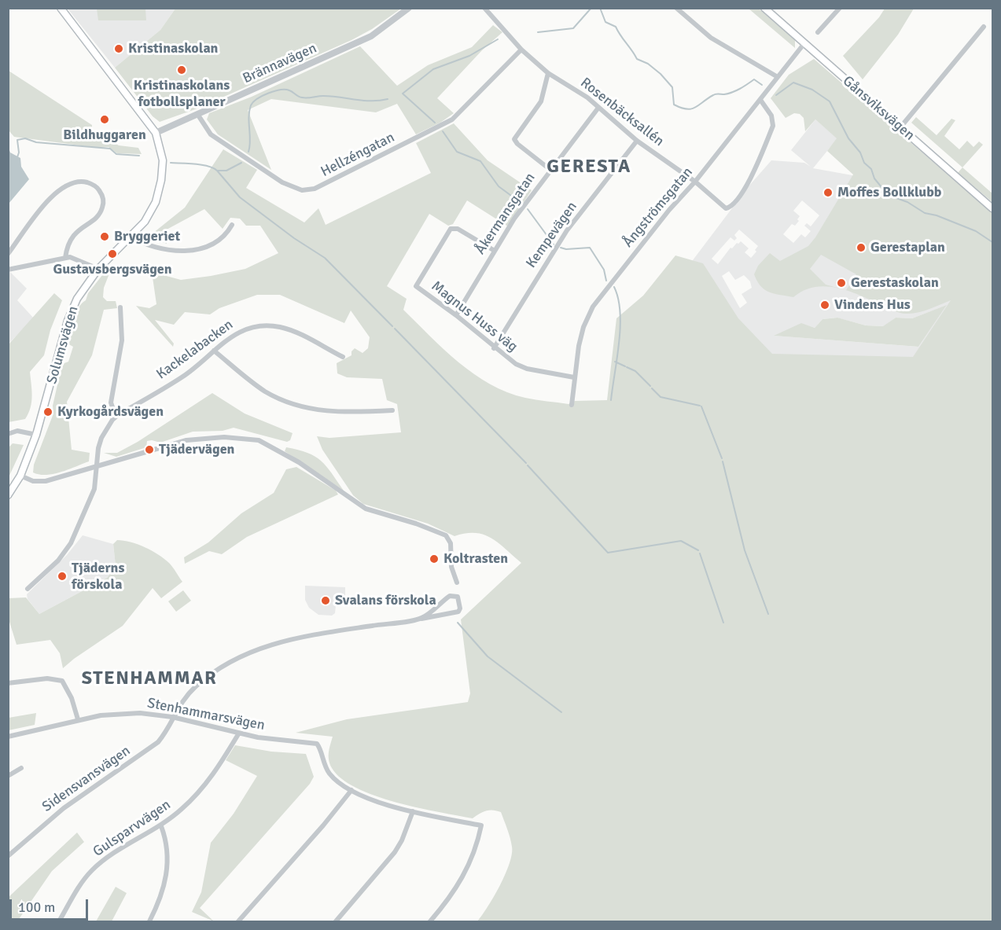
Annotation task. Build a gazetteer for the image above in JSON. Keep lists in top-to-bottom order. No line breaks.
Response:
{"streets":{"main road":["Gånsviksvägen","Solumsvägen"],"street":["Brännavägen","Rosenbäcksallén","Hellzéngatan","Ångströmsgatan","Åkermansgatan","Kempevägen","Magnus Huss väg","Kackelabacken","Stenhammarsvägen","Sidensvansvägen","Gulsparvvägen"]},"crossings":[["Brännavägen","Hellzéngatan"],["Brännavägen","Solumsvägen"],["Gånsviksvägen","Ångströmsgatan"],["Rosenbäcksallén","Hellzéngatan"],["Rosenbäcksallén","Ångströmsgatan"],["Rosenbäcksallén","Åkermansgatan"],["Rosenbäcksallén","Kempevägen"],["Ångströmsgatan","Magnus Huss väg"],["Åkermansgatan","Magnus Huss väg"],["Kempevägen","Magnus Huss väg"],["Stenhammarsvägen","Sidensvansvägen"],["Stenhammarsvägen","Gulsparvvägen"]],"districts":["GERESTA","STENHAMMAR"],"places":["Kristinaskolan","Kristinaskolans fotbollsplaner","Bildhuggaren","Moffes Bollklubb","Bryggeriet","Gerestaplan","Gustavsbergsvägen","Gerestaskolan","Vindens Hus","Kyrkogårdsvägen","Tjädervägen","Koltrasten","Tjäderns förskola","Svalans förskola"],"scale_bar":"100 m"}
